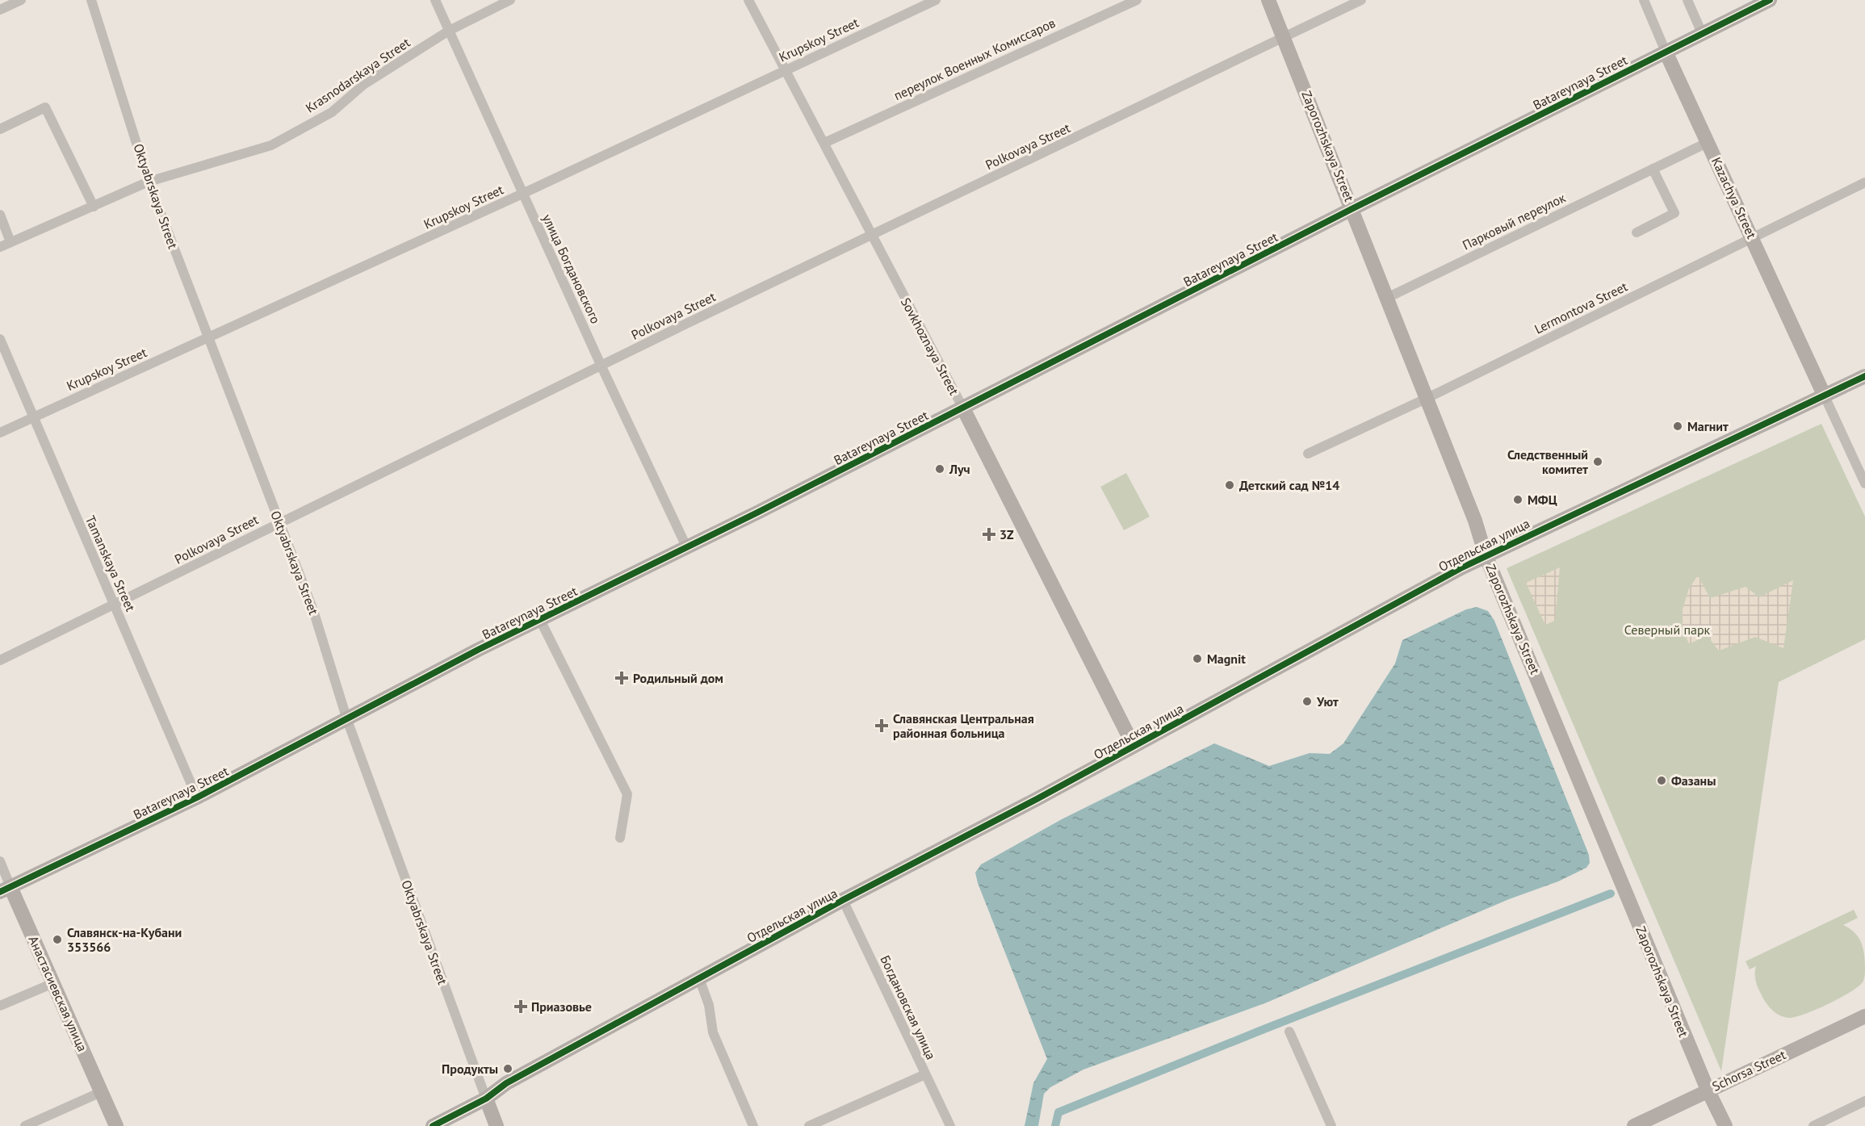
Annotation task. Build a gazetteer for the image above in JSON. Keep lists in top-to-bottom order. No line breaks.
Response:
{"streets":{"street":["Krupskoy Street","переулок Военных Комиссаров","Krasnodarskaya Street","Batareynaya Street","Polkovaya Street","Zaporozhskaya Street","Oktyabrskaya Street","Kazachya Street","Парковый переулок","улица Богдановского","Lermontova Street","Sovkhoznaya Street","Отдельская улица","Tamanskaya Street","Анастасиевская улица","Богдановская улица","Schorsa Street"]},"crossings":[["Krupskoy Street","Oktyabrskaya Street"],["Krupskoy Street","улица Богдановского"],["Krupskoy Street","Sovkhoznaya Street"],["Krupskoy Street","Tamanskaya Street"],["переулок Военных Комиссаров","Sovkhoznaya Street"],["Krasnodarskaya Street","Oktyabrskaya Street"],["Krasnodarskaya Street","улица Богдановского"],["Batareynaya Street","Zaporozhskaya Street"],["Batareynaya Street","Oktyabrskaya Street"],["Batareynaya Street","Kazachya Street"],["Batareynaya Street","улица Богдановского"],["Batareynaya Street","Sovkhoznaya Street"],["Batareynaya Street","Tamanskaya Street"],["Batareynaya Street","Анастасиевская улица"],["Polkovaya Street","Zaporozhskaya Street"],["Polkovaya Street","Oktyabrskaya Street"],["Polkovaya Street","улица Богдановского"],["Polkovaya Street","Sovkhoznaya Street"],["Polkovaya Street","Tamanskaya Street"],["Zaporozhskaya Street","Парковый переулок"],["Zaporozhskaya Street","Lermontova Street"],["Zaporozhskaya Street","Отдельская улица"],["Zaporozhskaya Street","Schorsa Street"],["Oktyabrskaya Street","Отдельская улица"],["Kazachya Street","Парковый переулок"],["Kazachya Street","Lermontova Street"],["Kazachya Street","Отдельская улица"],["Sovkhoznaya Street","Отдельская улица"],["Отдельская улица","Богдановская улица"]],"parks":["Северный парк"],"places":{"other":["Магнит","Следственный комитет","Луч","Детский сад №14","МФЦ","Magnit","Уют","Фазаны","Славянск-на-Кубани 353566","Продукты"],"health":["3Z","Родильный дом","Славянская Центральная районная больница","Приазовье"]}}
